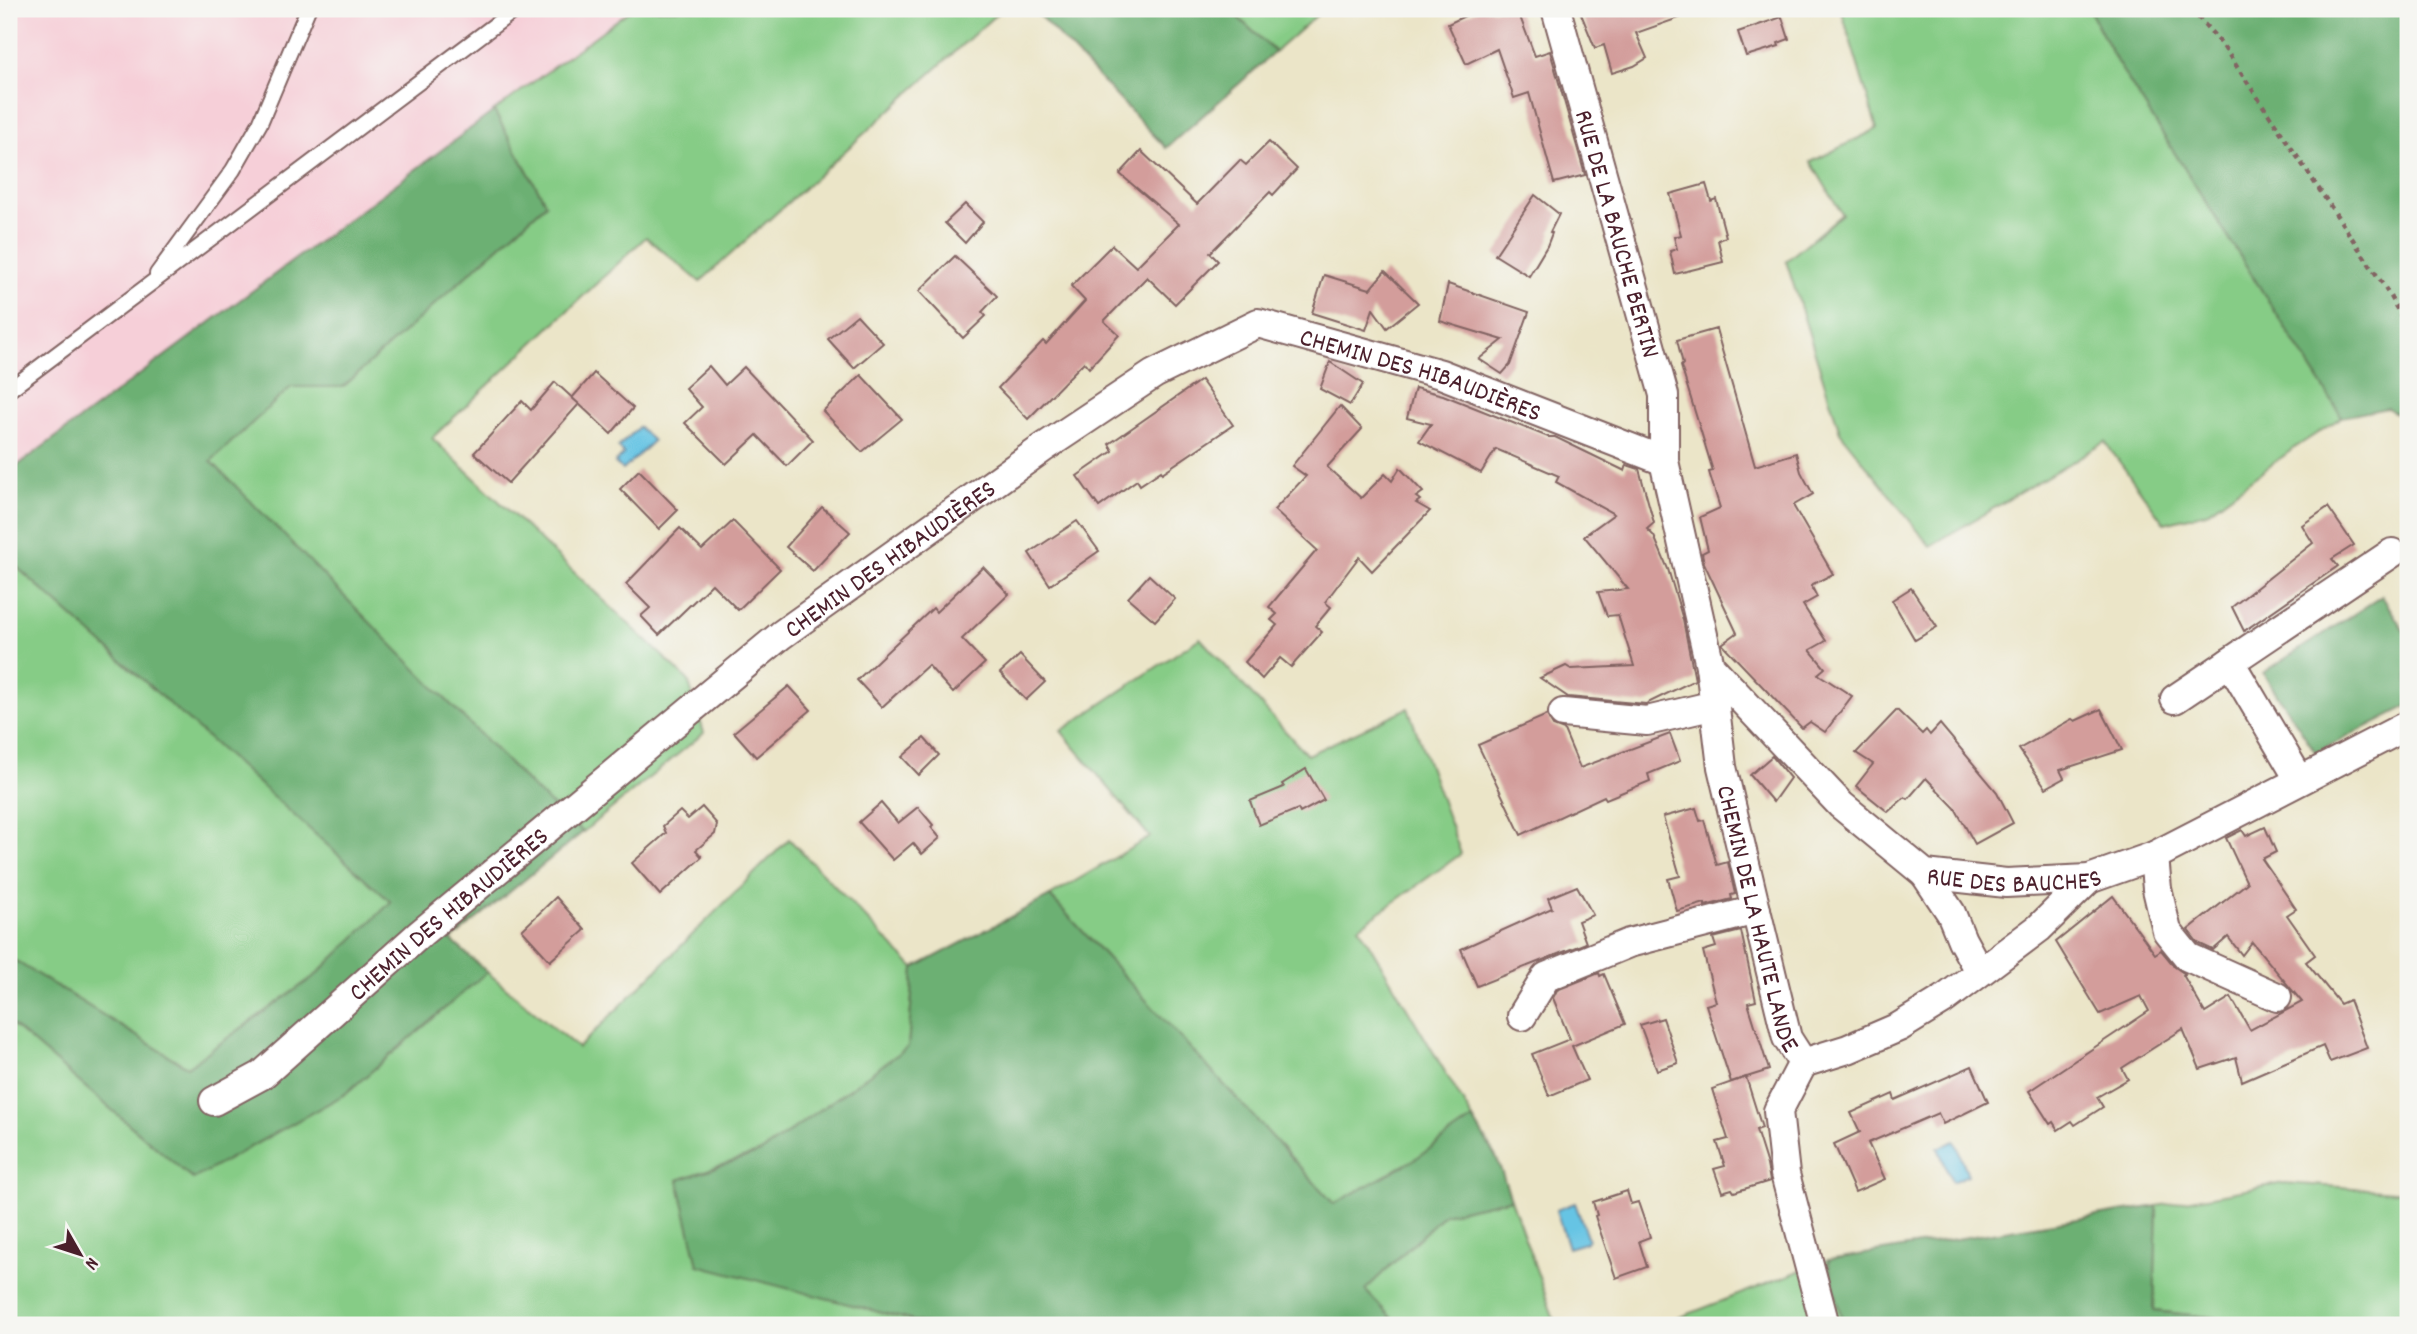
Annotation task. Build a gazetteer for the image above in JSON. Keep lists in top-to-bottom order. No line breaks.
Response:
{"streets":{"street":["RUE DE LA BAUCHE BERTIN","CHEMIN DES HIBAUDIÈRES","RUE DES BAUCHES","CHEMIN DE LA HAUTE LANDE"]},"crossings":[["RUE DE LA BAUCHE BERTIN","CHEMIN DES HIBAUDIÈRES"],["RUE DES BAUCHES","CHEMIN DE LA HAUTE LANDE"]],"north":"bottom right"}
